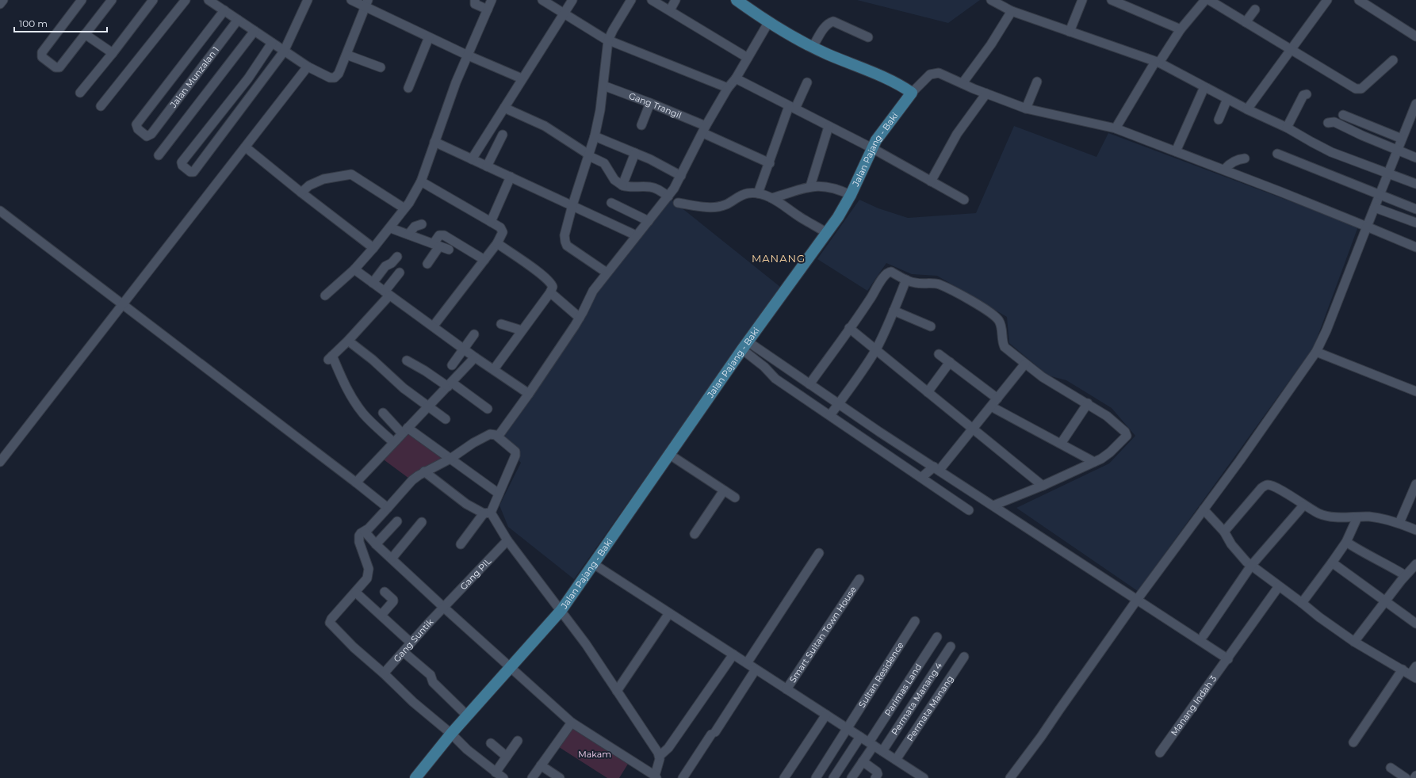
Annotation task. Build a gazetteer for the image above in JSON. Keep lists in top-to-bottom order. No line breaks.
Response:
{"streets":{"main road":["Jalan Pajang - Baki"],"street":["Jalan Munzalan 1","Gang Trangil","Gang PIL","Smart Sultan Town House","Gang Suntik","Sultan Residence","Parimas Land","Permata Manang 4","Manang Indah 3","Permata Manang"]},"crossings":[["Gang PIL","Gang Suntik"]],"districts":["MANANG"],"parks":["Makam"],"scale_bar":"100 m"}
